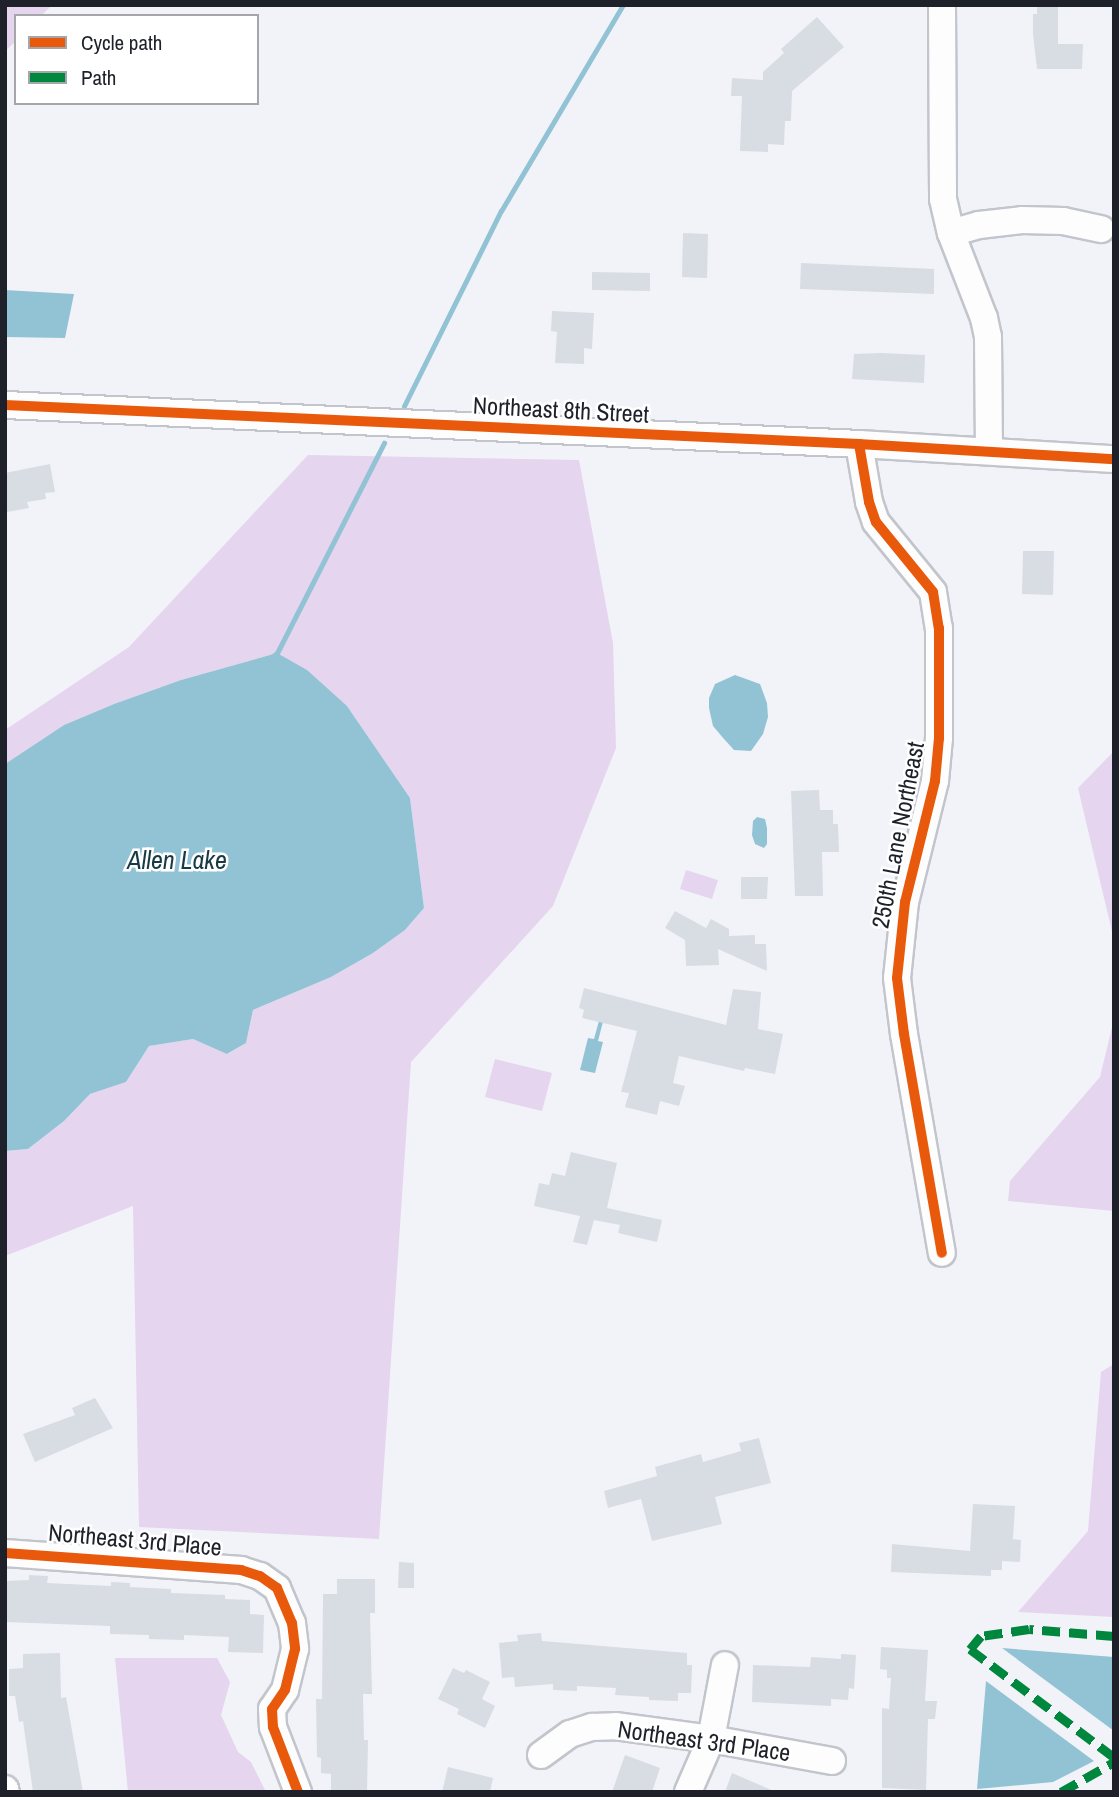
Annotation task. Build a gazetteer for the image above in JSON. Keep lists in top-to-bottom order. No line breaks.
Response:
{"streets":{"street":["Northeast 8th Street","250th Lane Northeast","Northeast 3rd Place"]},"crossings":[["Northeast 8th Street","250th Lane Northeast"]],"water":["Allen Lake"],"legend":["Cycle path","Path"]}
